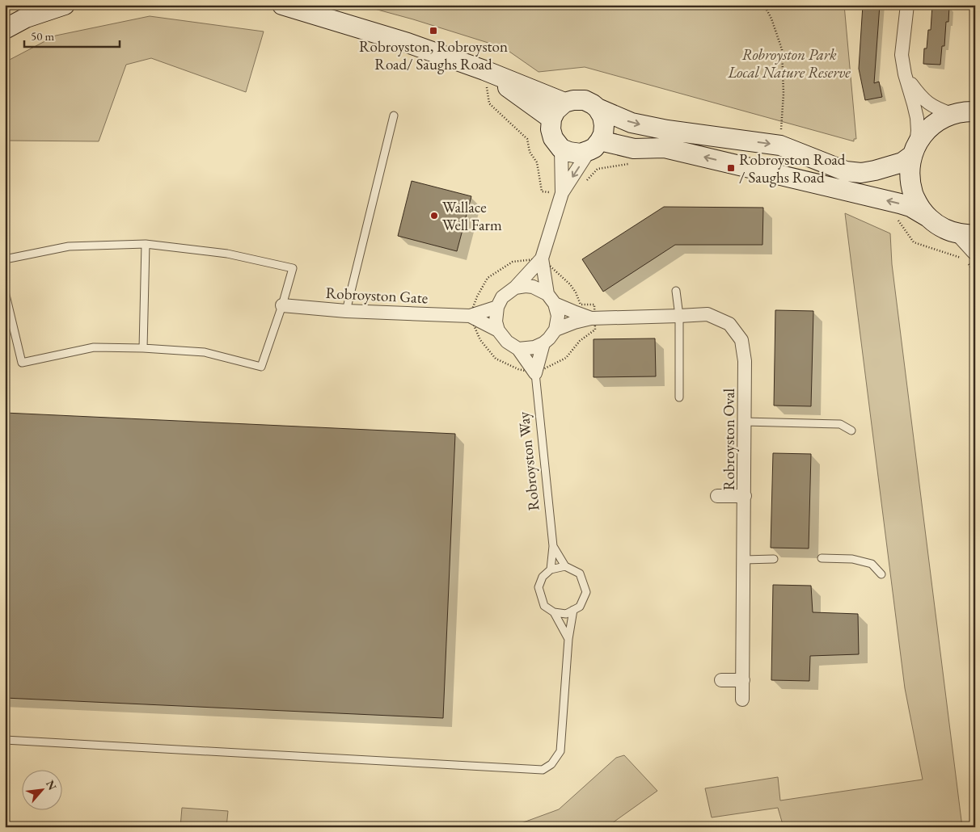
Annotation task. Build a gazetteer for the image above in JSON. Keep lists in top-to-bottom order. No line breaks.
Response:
{"streets":{"street":["Robroyston Gate","Robroyston Oval"],"lane":["Robroyston Way"]},"parks":["Robroyston Park Local Nature Reserve"],"places":{"transit":["Robroyston, Robroyston Road/ Saughs Road","Robroyston Road / Saughs Road"],"other":["Wallace Well Farm"]},"scale_bar":"50 m","north":"top right"}
